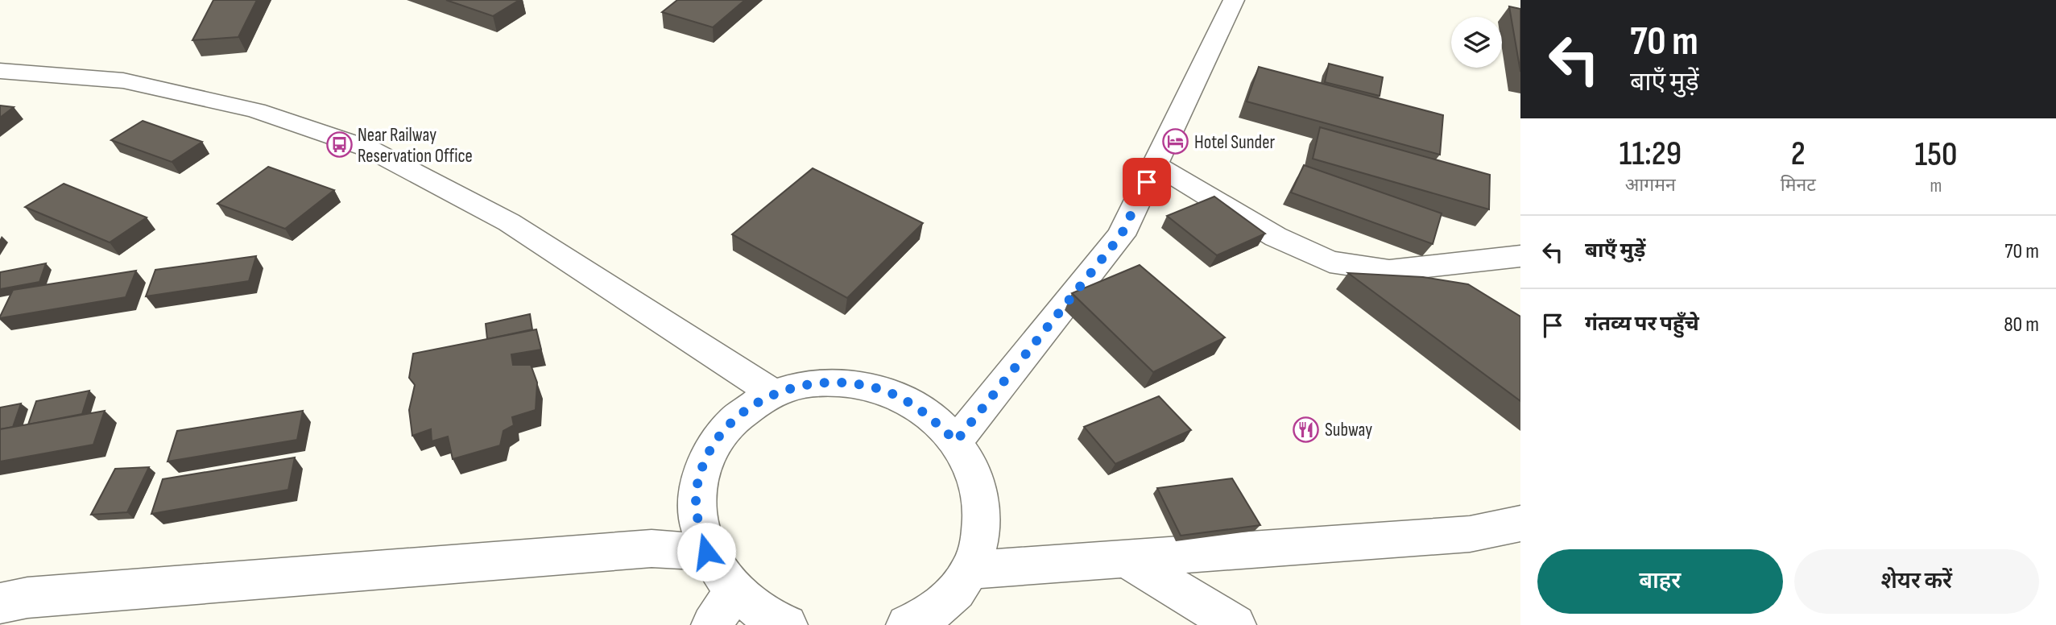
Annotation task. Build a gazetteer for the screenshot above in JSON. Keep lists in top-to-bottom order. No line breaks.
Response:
{"places":{"hotel":["Hotel Sunder"],"bus stop":["Near Railway Reservation Office"],"restaurant":["Subway"]},"page":{"turn":["70 m","बाएँ मुड़ें"],"eta":["11:29","आगमन","2","मिनट","150","m"],"list":[{"name":"बाएँ मुड़ें","value":"70 m"},{"name":"गंतव्य पर पहुँचे","value":"80 m"}],"buttons":["बाहर","शेयर करें"]}}
